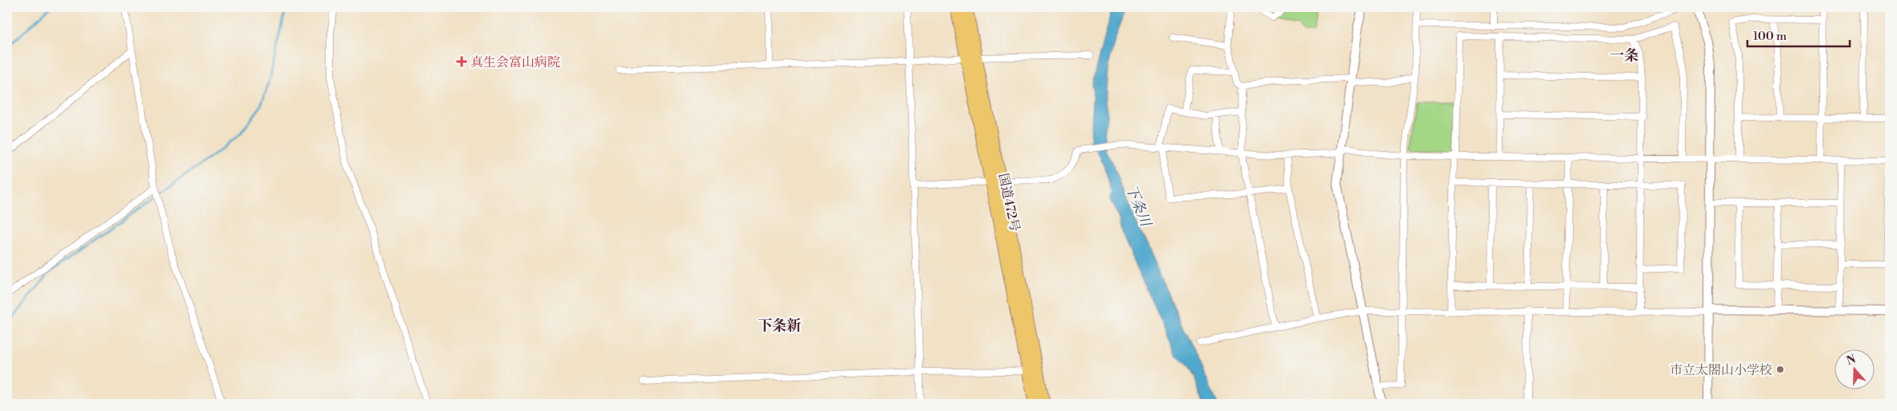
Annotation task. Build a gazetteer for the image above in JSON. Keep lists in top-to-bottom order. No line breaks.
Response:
{"streets":{"highway":["国道472号"]},"districts":["一条","下条新"],"water":["下条川"],"places":{"health":["真生会富山病院"],"other":["市立太閤山小学校"]},"scale_bar":"100 m","north":"top"}
